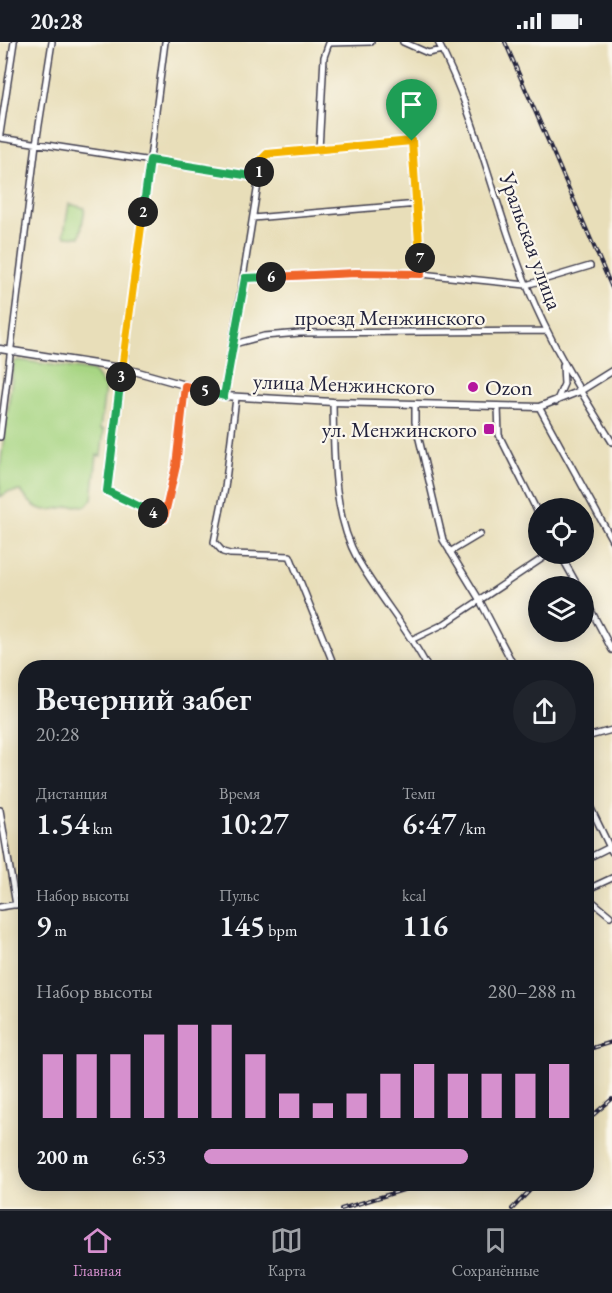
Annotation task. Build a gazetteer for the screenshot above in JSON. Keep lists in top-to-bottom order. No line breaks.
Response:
{"streets":{"street":["Уральская улица","проезд Менжинского","улица Менжинского"]},"crossings":[["Уральская улица","проезд Менжинского"],["Уральская улица","улица Менжинского"]],"places":{"other":["Ozon"],"transit":["ул. Менжинского"]},"page":{"status":"20:28","pins":["1","2","7","6","3","5","4"],"heading":["Вечерний забег","20:28"],"stats":[["Дистанция","1.54 km"],["Время","10:27"],["Темп","6:47 /km"],["Набор высоты","9 m"],["Пульс","145 bpm"],["kcal","116"]],"chart":["Набор высоты","280–288 m"],"list":[{"name":"200 m","note":"6:53"}],"tabs":["Главная","Карта","Сохранённые"]}}
